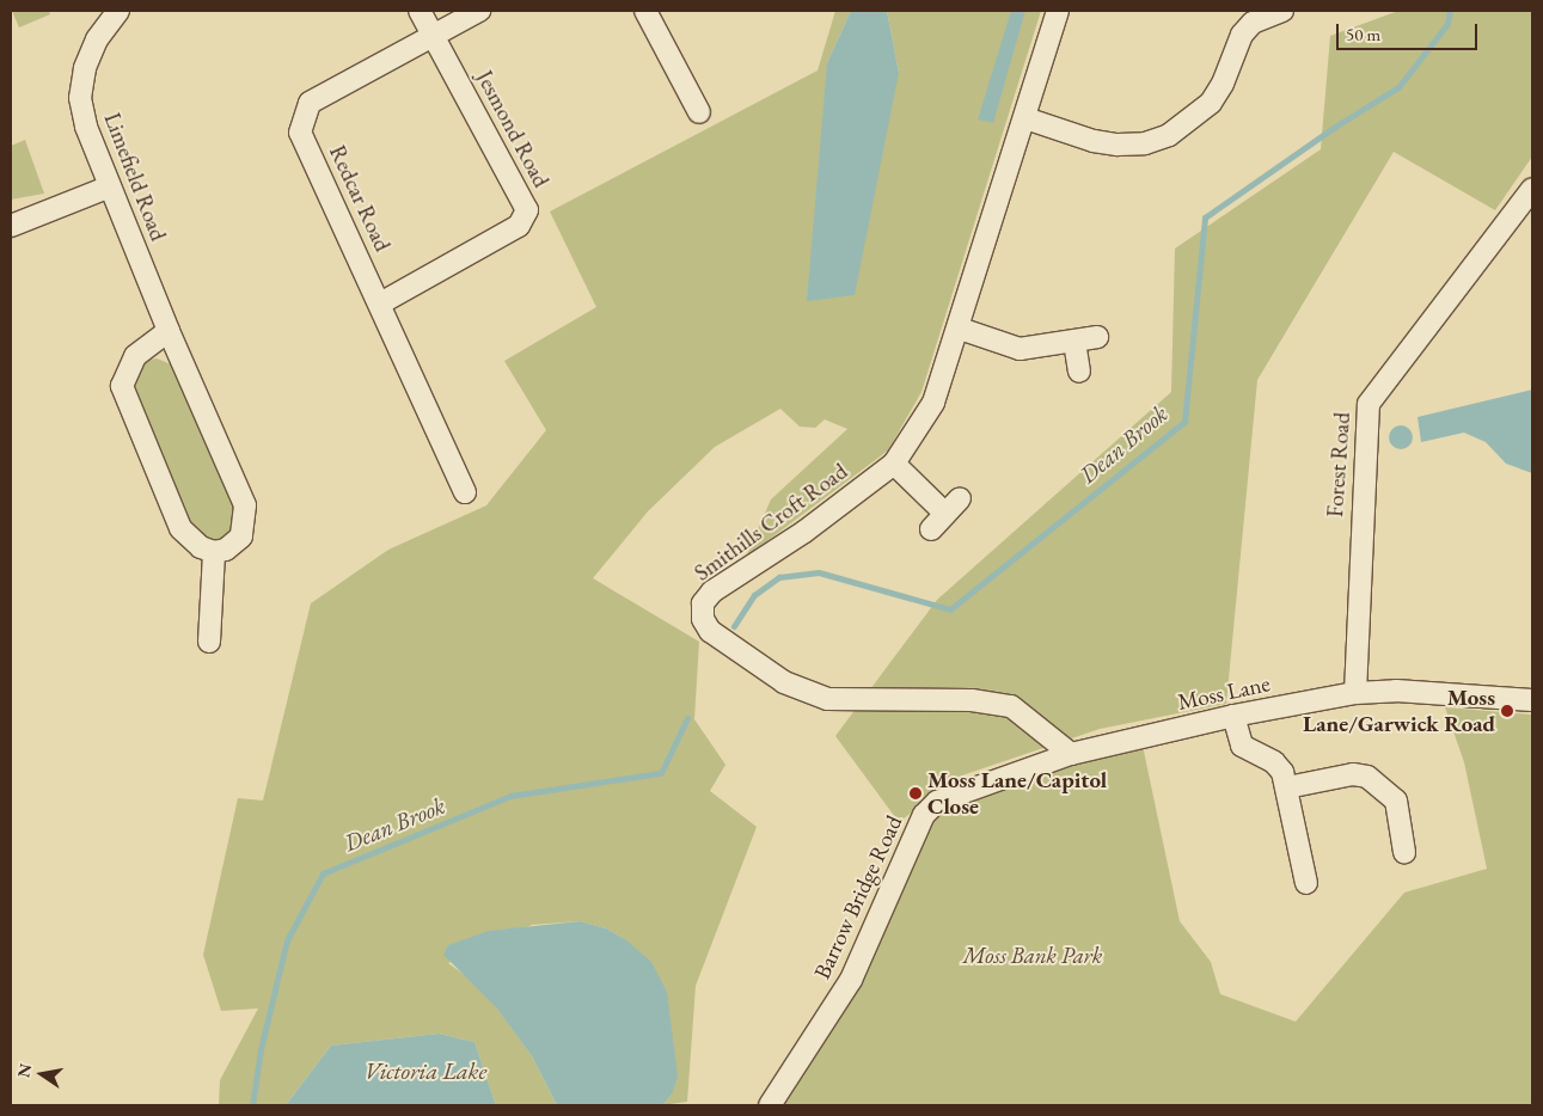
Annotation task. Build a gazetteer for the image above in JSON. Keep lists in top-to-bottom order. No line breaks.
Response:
{"streets":{"street":["Jesmond Road","Limefield Road","Redcar Road","Forest Road","Smithills Croft Road","Moss Lane","Barrow Bridge Road"]},"crossings":[["Jesmond Road","Redcar Road"],["Forest Road","Moss Lane"],["Smithills Croft Road","Moss Lane"],["Smithills Croft Road","Barrow Bridge Road"],["Moss Lane","Barrow Bridge Road"]],"water":["Dean Brook","Victoria Lake"],"parks":["Moss Bank Park"],"places":["Moss Lane/Garwick Road","Moss Lane/Capitol Close"],"scale_bar":"50 m","north":"left"}
